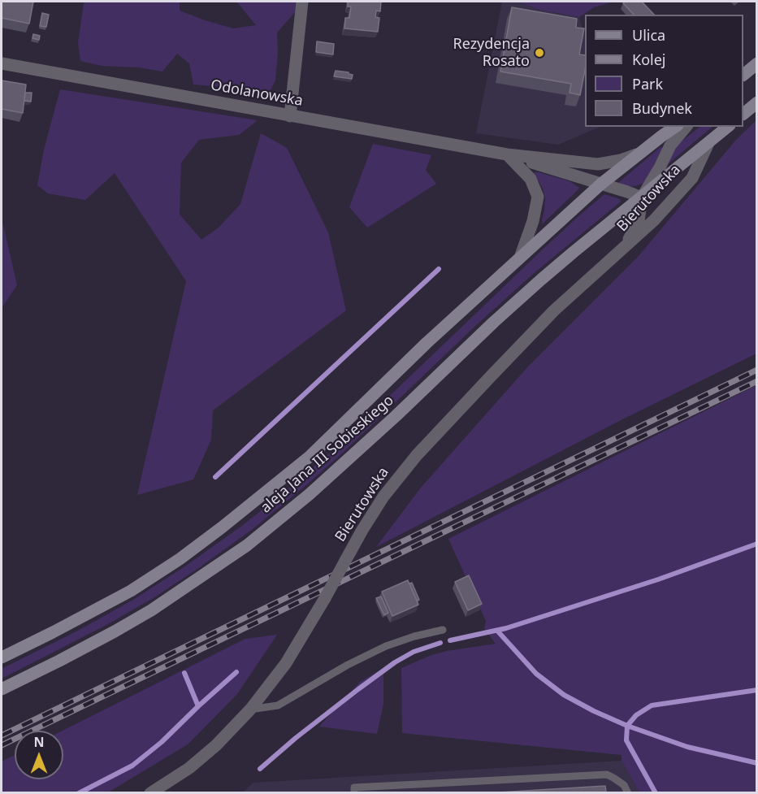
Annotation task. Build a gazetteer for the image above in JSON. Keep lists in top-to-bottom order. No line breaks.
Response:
{"streets":{"main road":["aleja Jana III Sobieskiego"],"street":["Odolanowska","Bierutowska"]},"crossings":[["Odolanowska","Bierutowska"],["Odolanowska","aleja Jana III Sobieskiego"],["Bierutowska","aleja Jana III Sobieskiego"]],"places":["Rezydencja Rosato"],"legend":["Ulica","Kolej","Park","Budynek"],"north":"top"}
